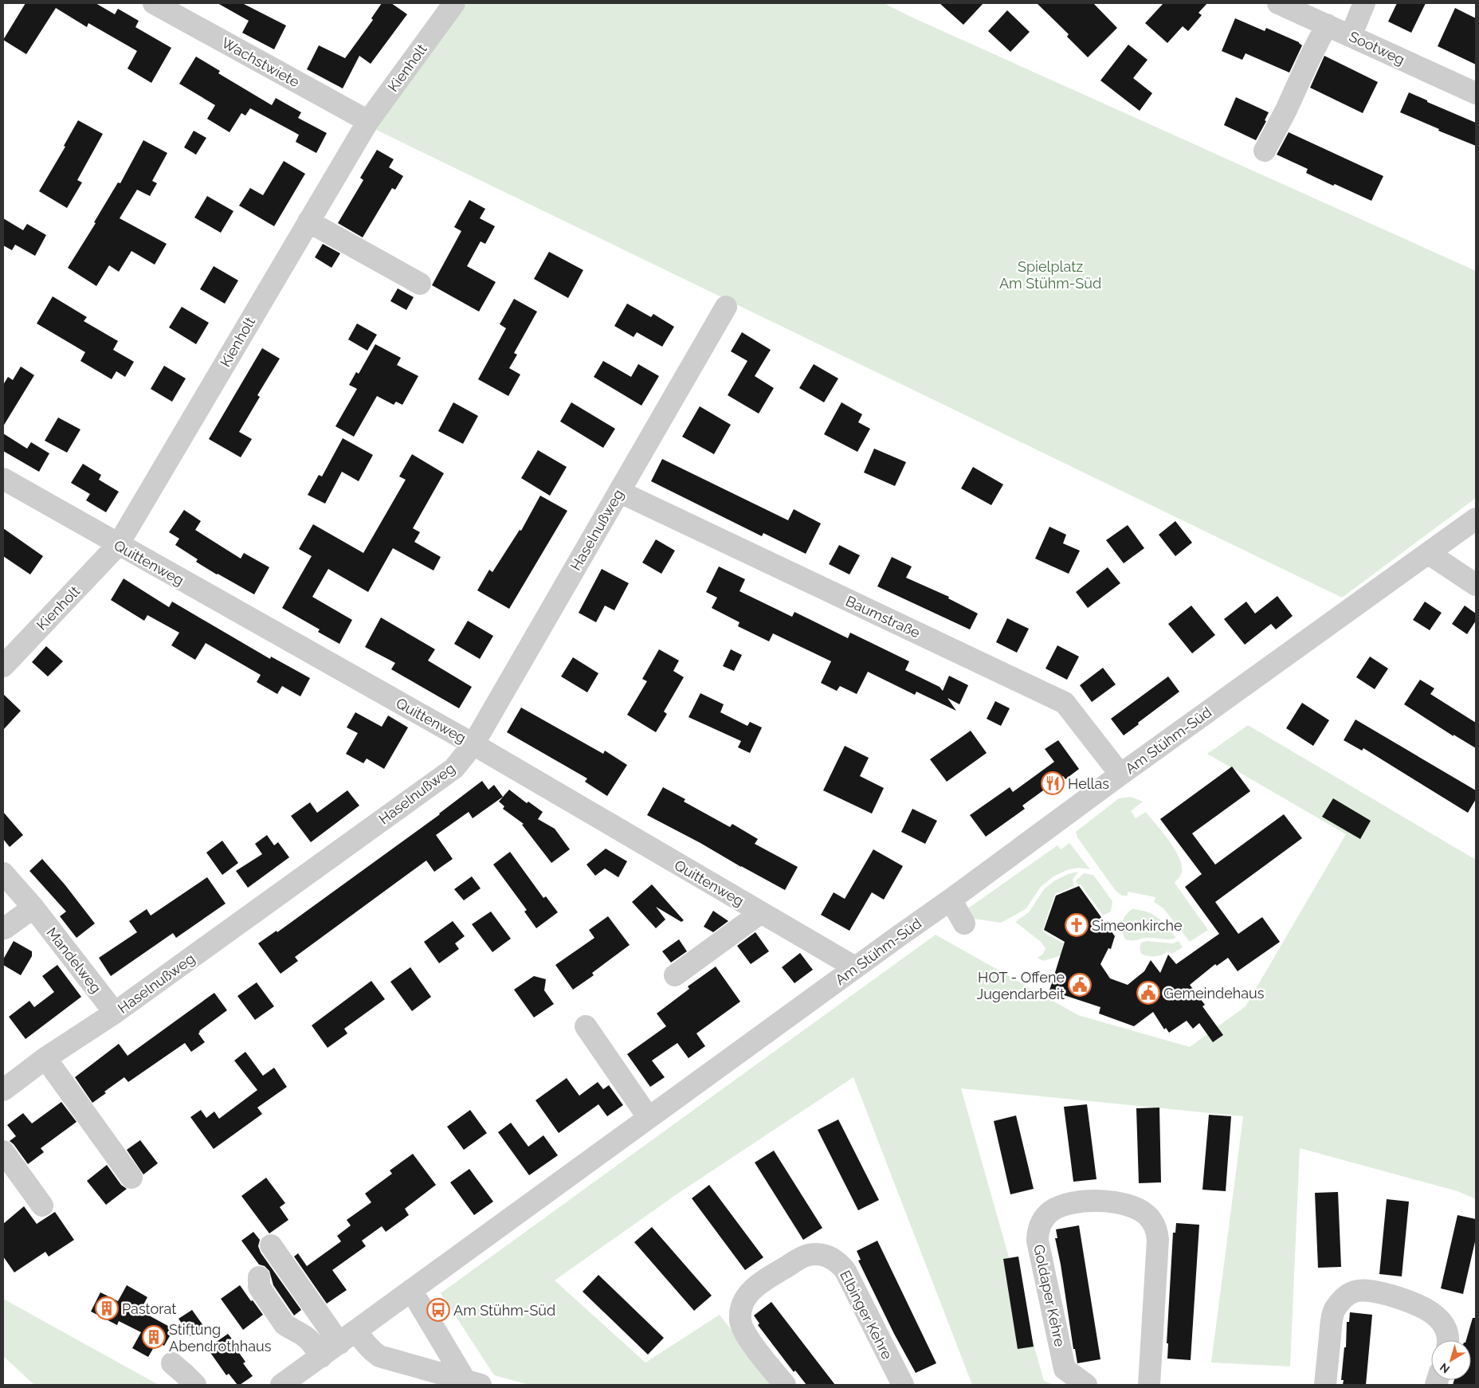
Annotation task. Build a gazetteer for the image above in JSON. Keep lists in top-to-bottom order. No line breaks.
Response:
{"streets":{"street":["Sootweg","Wachstwiete","Kienholt","Haselnußweg","Quittenweg","Baumstraße","Am Stühm-Süd","Mandelweg","Goldaper Kehre","Elbinger Kehre"]},"crossings":[["Wachstwiete","Kienholt"],["Kienholt","Quittenweg"],["Haselnußweg","Quittenweg"],["Haselnußweg","Baumstraße"],["Haselnußweg","Mandelweg"],["Quittenweg","Am Stühm-Süd"],["Baumstraße","Am Stühm-Süd"]],"parks":["Spielplatz Am Stühm-Süd"],"places":{"restaurant":["Hellas"],"church":["Simeonkirche"],"public building":["HOT - Offene Jugendarbeit","Gemeindehaus"],"building":["Pastorat","Stiftung Abendrothhaus"],"bus stop":["Am Stühm-Süd"]},"north":"bottom left"}
